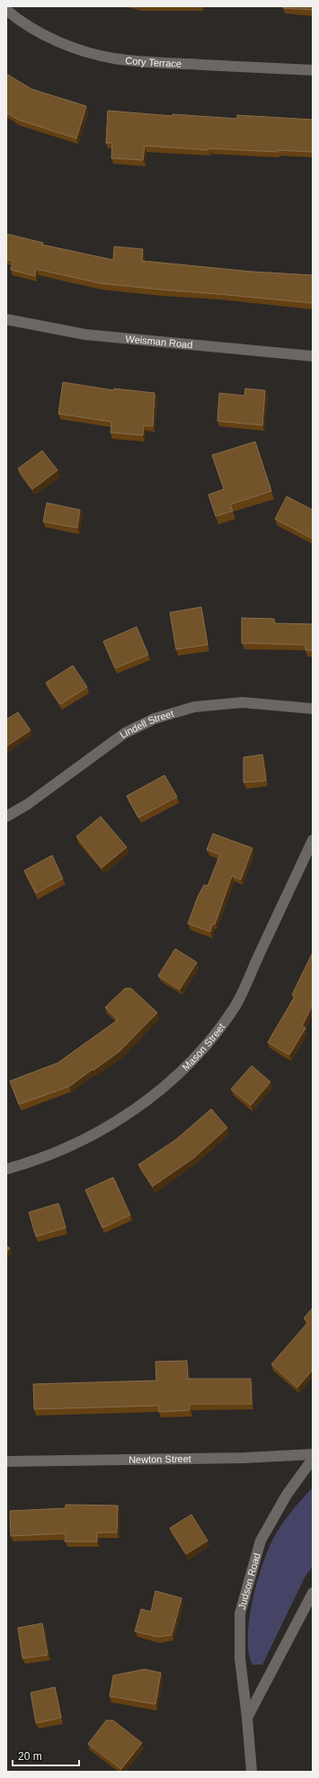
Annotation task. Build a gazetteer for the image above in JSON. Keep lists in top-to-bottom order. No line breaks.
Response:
{"streets":{"street":["Cory Terrace","Weisman Road","Lindell Street","Mason Street","Newton Street","Judson Road"]},"scale_bar":"20 m"}
